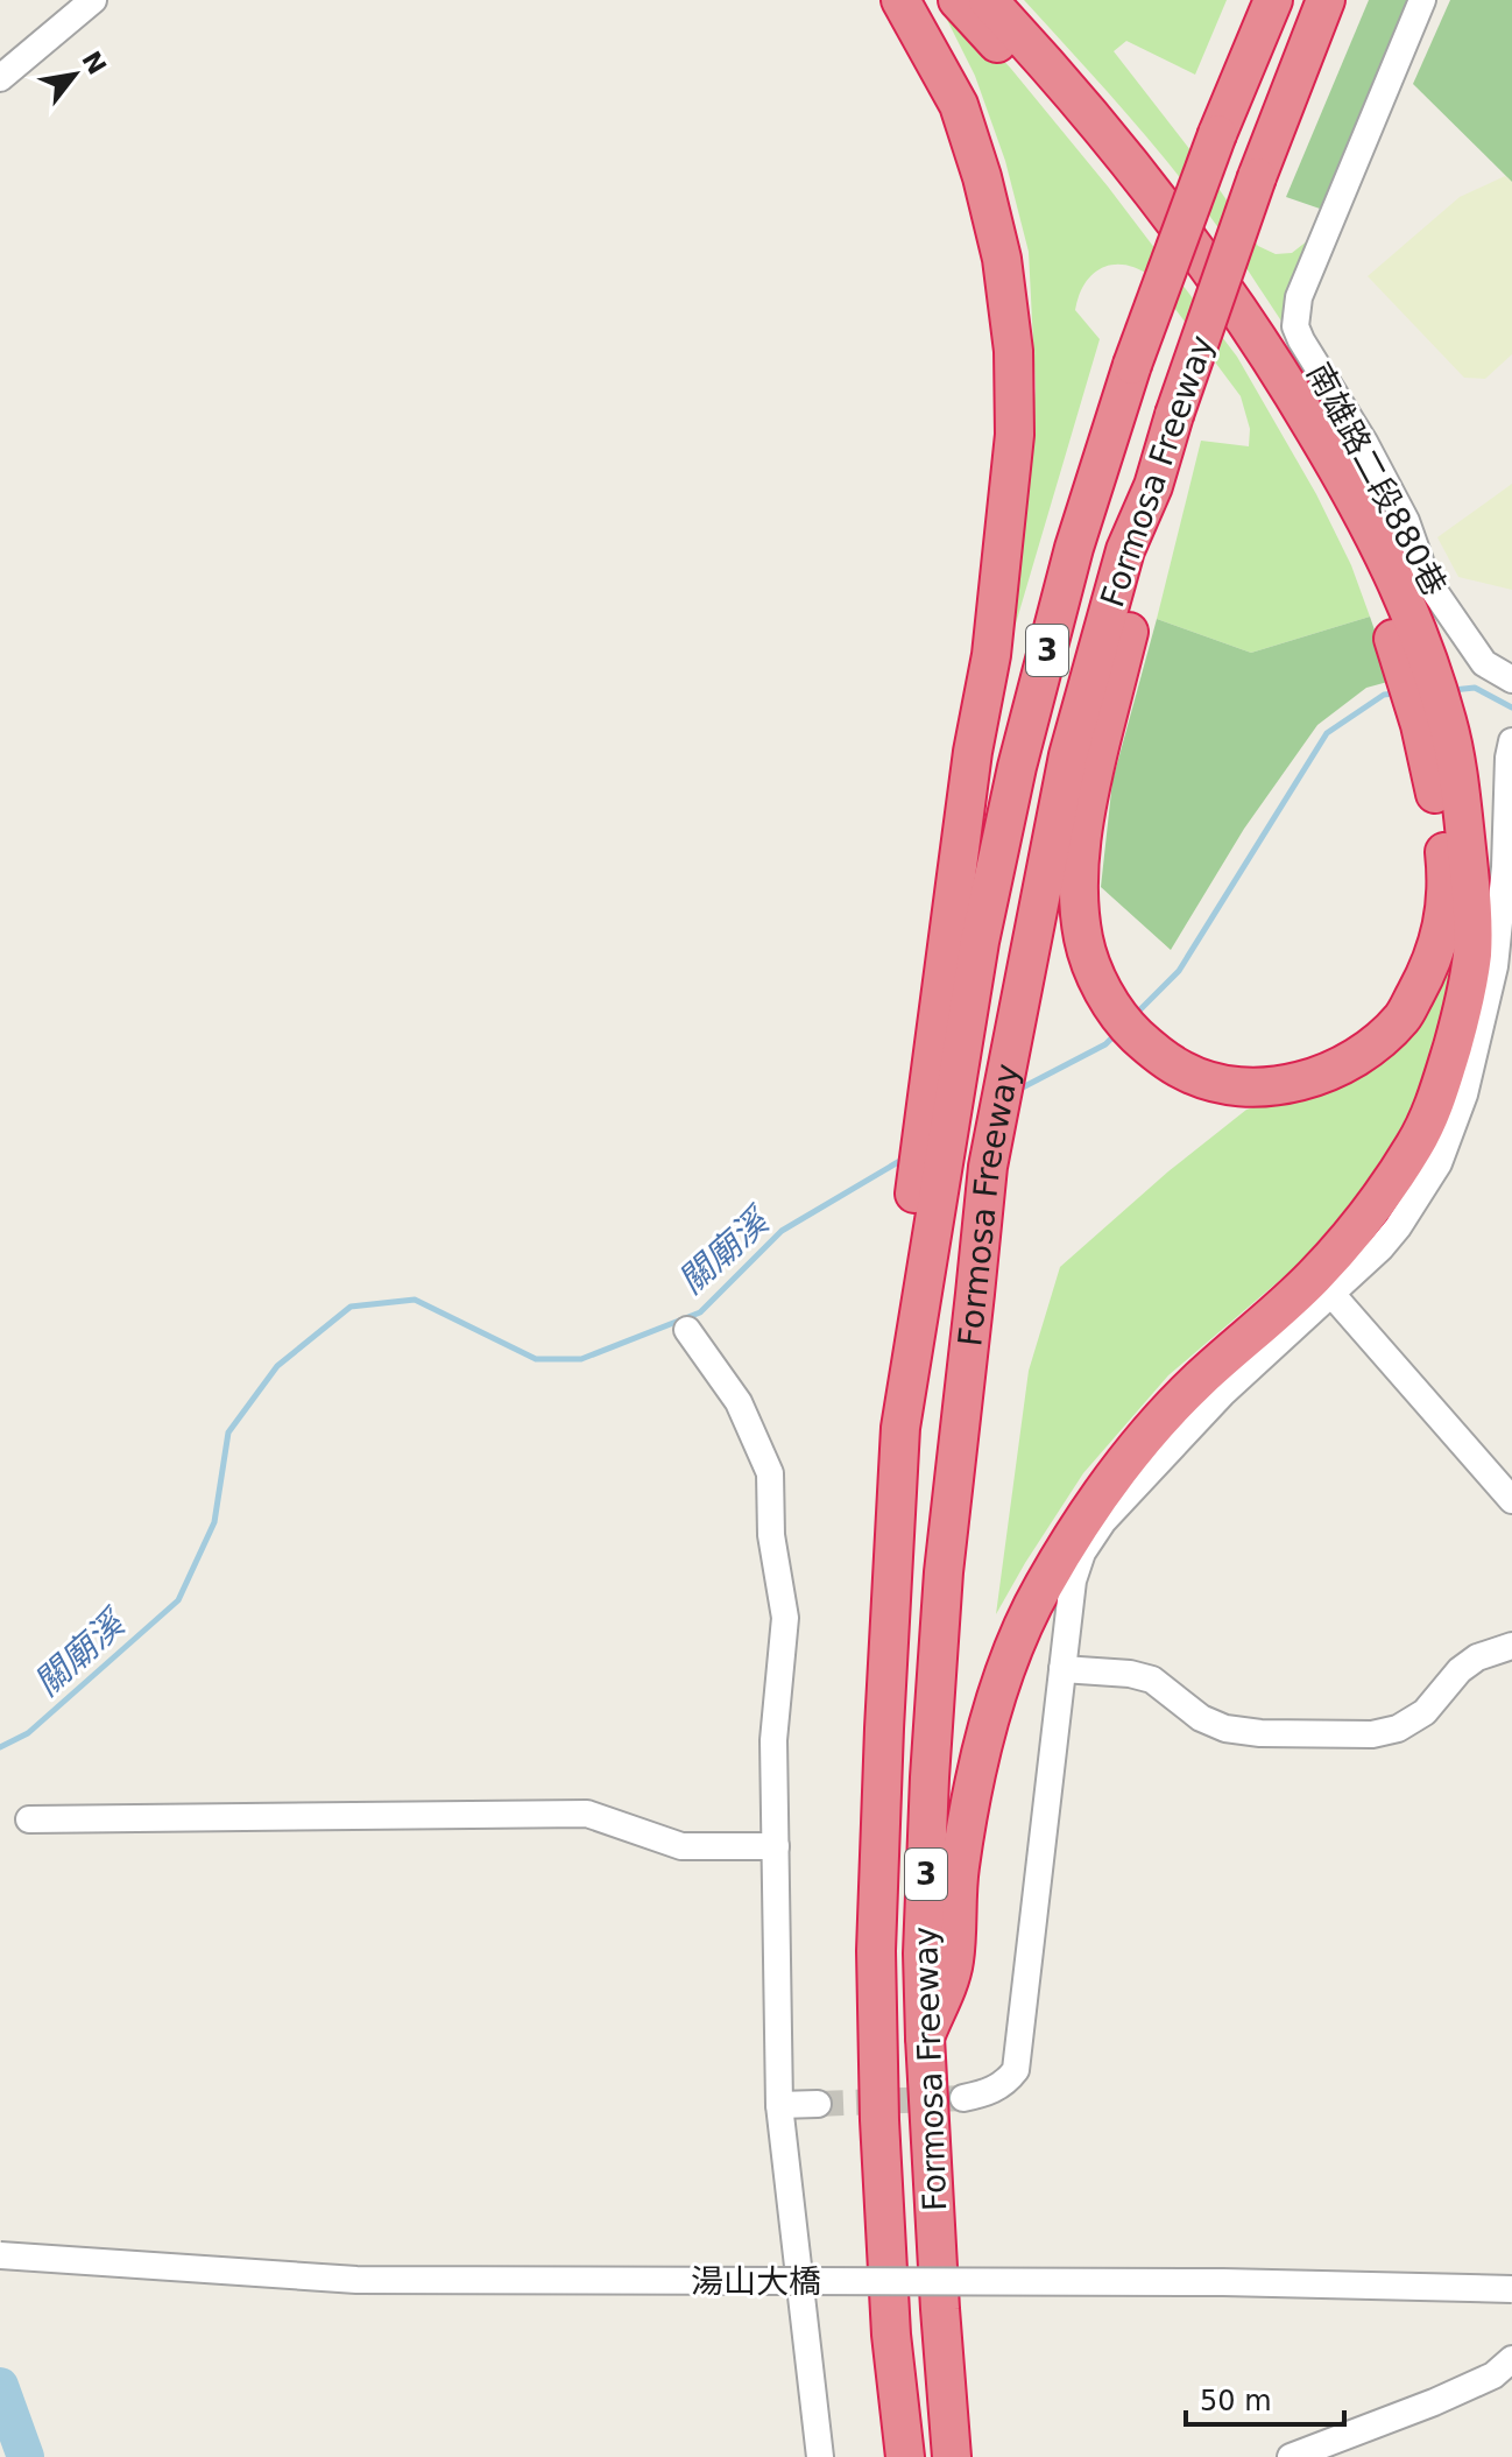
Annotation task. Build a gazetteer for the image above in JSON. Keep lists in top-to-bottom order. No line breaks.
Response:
{"streets":{"highway":["Formosa Freeway","3"],"street":["南雄路二段880巷","湯山大橋"]},"water":["關廟溪"],"scale_bar":"50 m","north":"top right"}
